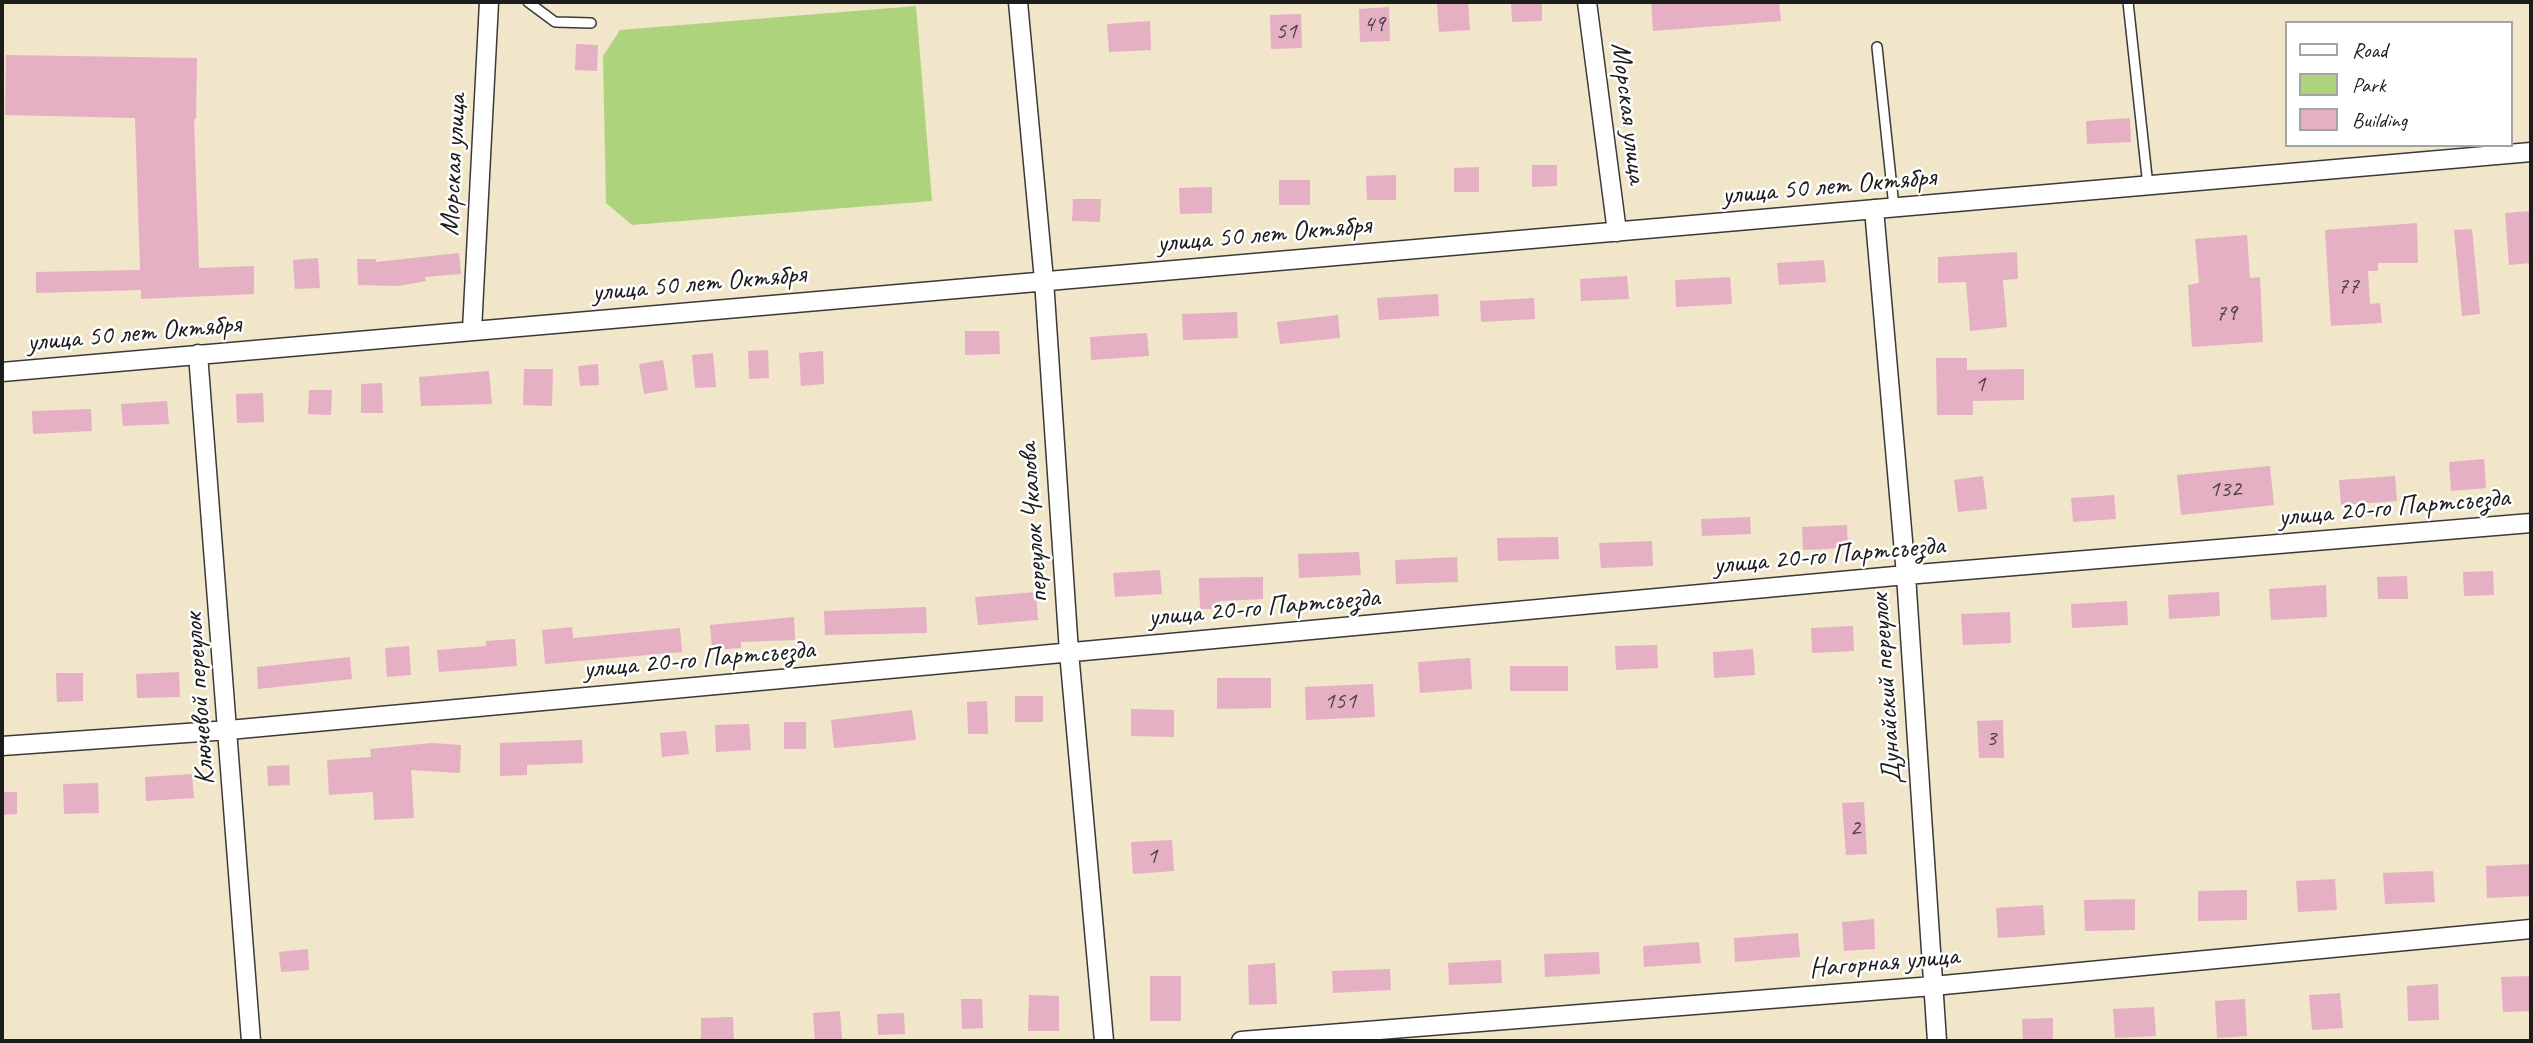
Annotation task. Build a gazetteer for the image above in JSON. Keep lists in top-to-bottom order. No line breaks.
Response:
{"streets":{"street":["Морская улица","улица 50 лет Октября","улица 20-го Партсъезда","переулок Чкалова","Дунайский переулок","Ключевой переулок","Нагорная улица"]},"crossings":[["Морская улица","улица 50 лет Октября"],["улица 50 лет Октября","переулок Чкалова"],["улица 50 лет Октября","Дунайский переулок"],["улица 50 лет Октября","Ключевой переулок"],["улица 20-го Партсъезда","переулок Чкалова"],["улица 20-го Партсъезда","Дунайский переулок"],["улица 20-го Партсъезда","Ключевой переулок"],["Дунайский переулок","Нагорная улица"]],"house_numbers":["49","51","77","79","1","132","151","3","2","1"],"legend":["Road","Park","Building"]}
